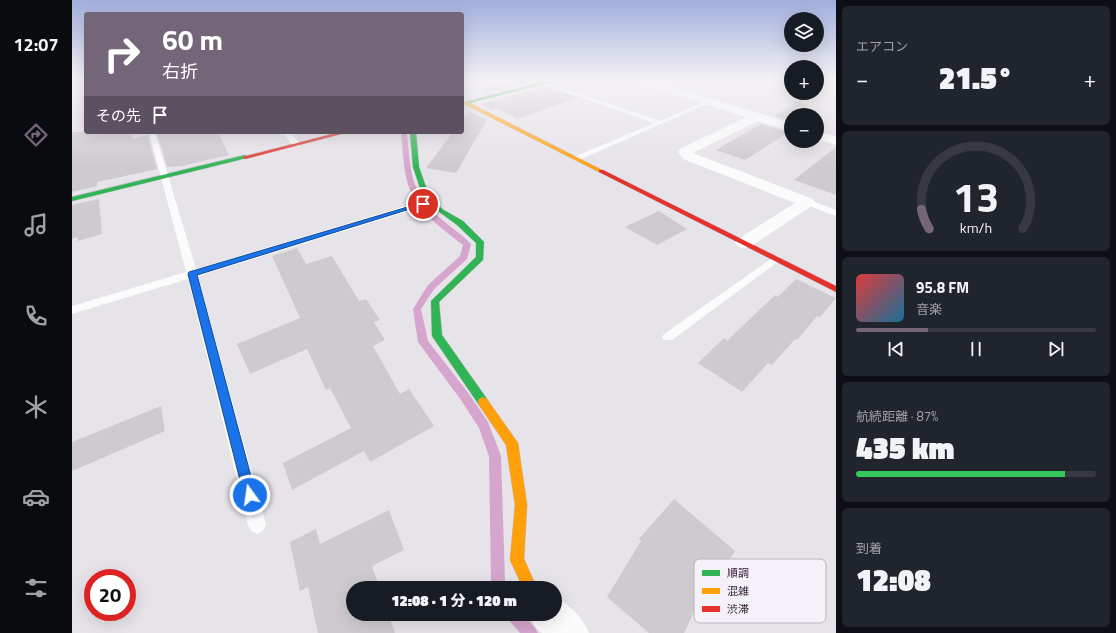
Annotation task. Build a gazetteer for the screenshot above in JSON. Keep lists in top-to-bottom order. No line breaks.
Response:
{"legend":["順調","混雑","渋滞"],"page":{"tabs":"12:07","tile":["エアコン",["航続距離 · 87%","435 km"],["到着","12:08"]],"map_buttons":["+","−"],"turn":["60 m","右折"],"heat":["−","21.5°","+"],"then":"その先","song":["95.8 FM","音楽"],"limit":"20","trip":"12:08 · 1 分 · 120 m","gauge":["13","km/h"]}}
